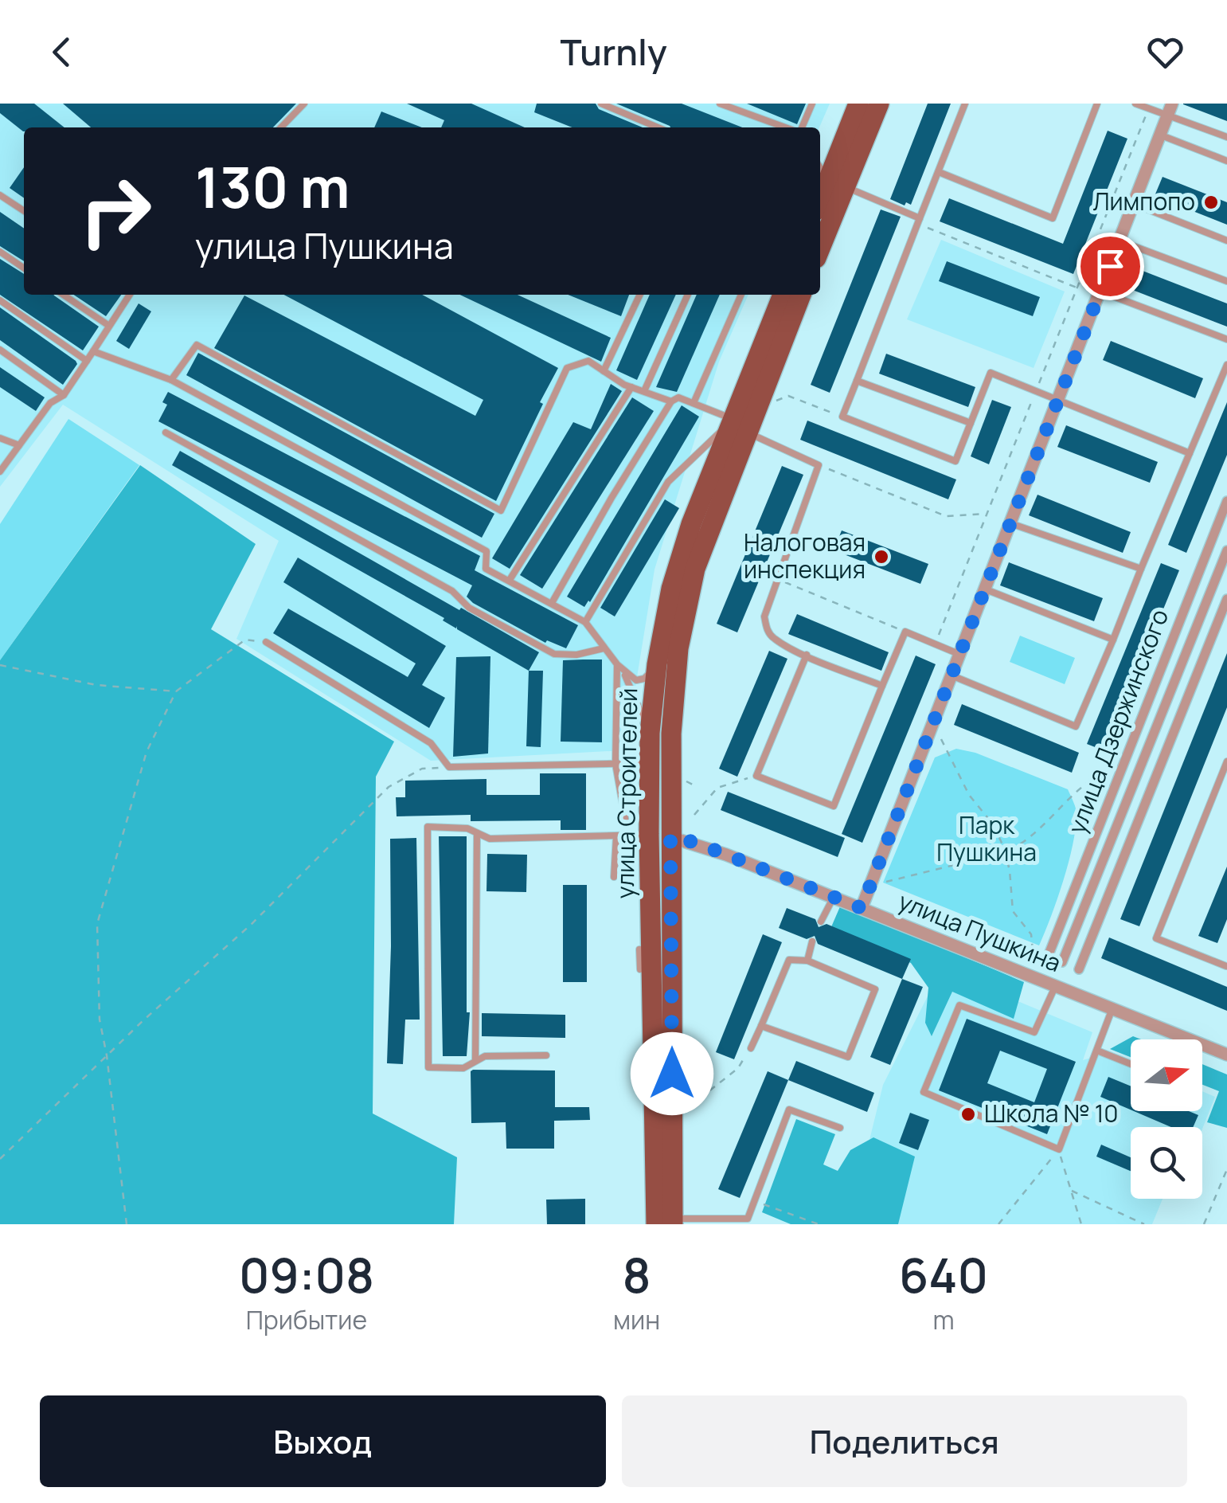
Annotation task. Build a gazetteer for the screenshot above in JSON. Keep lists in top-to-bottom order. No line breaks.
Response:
{"streets":{"main road":["улица Строителей"],"street":["улица Дзержинского","улица Пушкина"]},"crossings":[["улица Строителей","улица Пушкина"]],"parks":["Парк Пушкина"],"places":["Лимпопо","Налоговая инспекция","Школа № 10"],"north":"right","page":{"header":"Turnly","turn":["130 m","улица Пушкина"],"eta":["09:08","Прибытие","8","мин","640","m"],"buttons":["Выход","Поделиться"]}}
